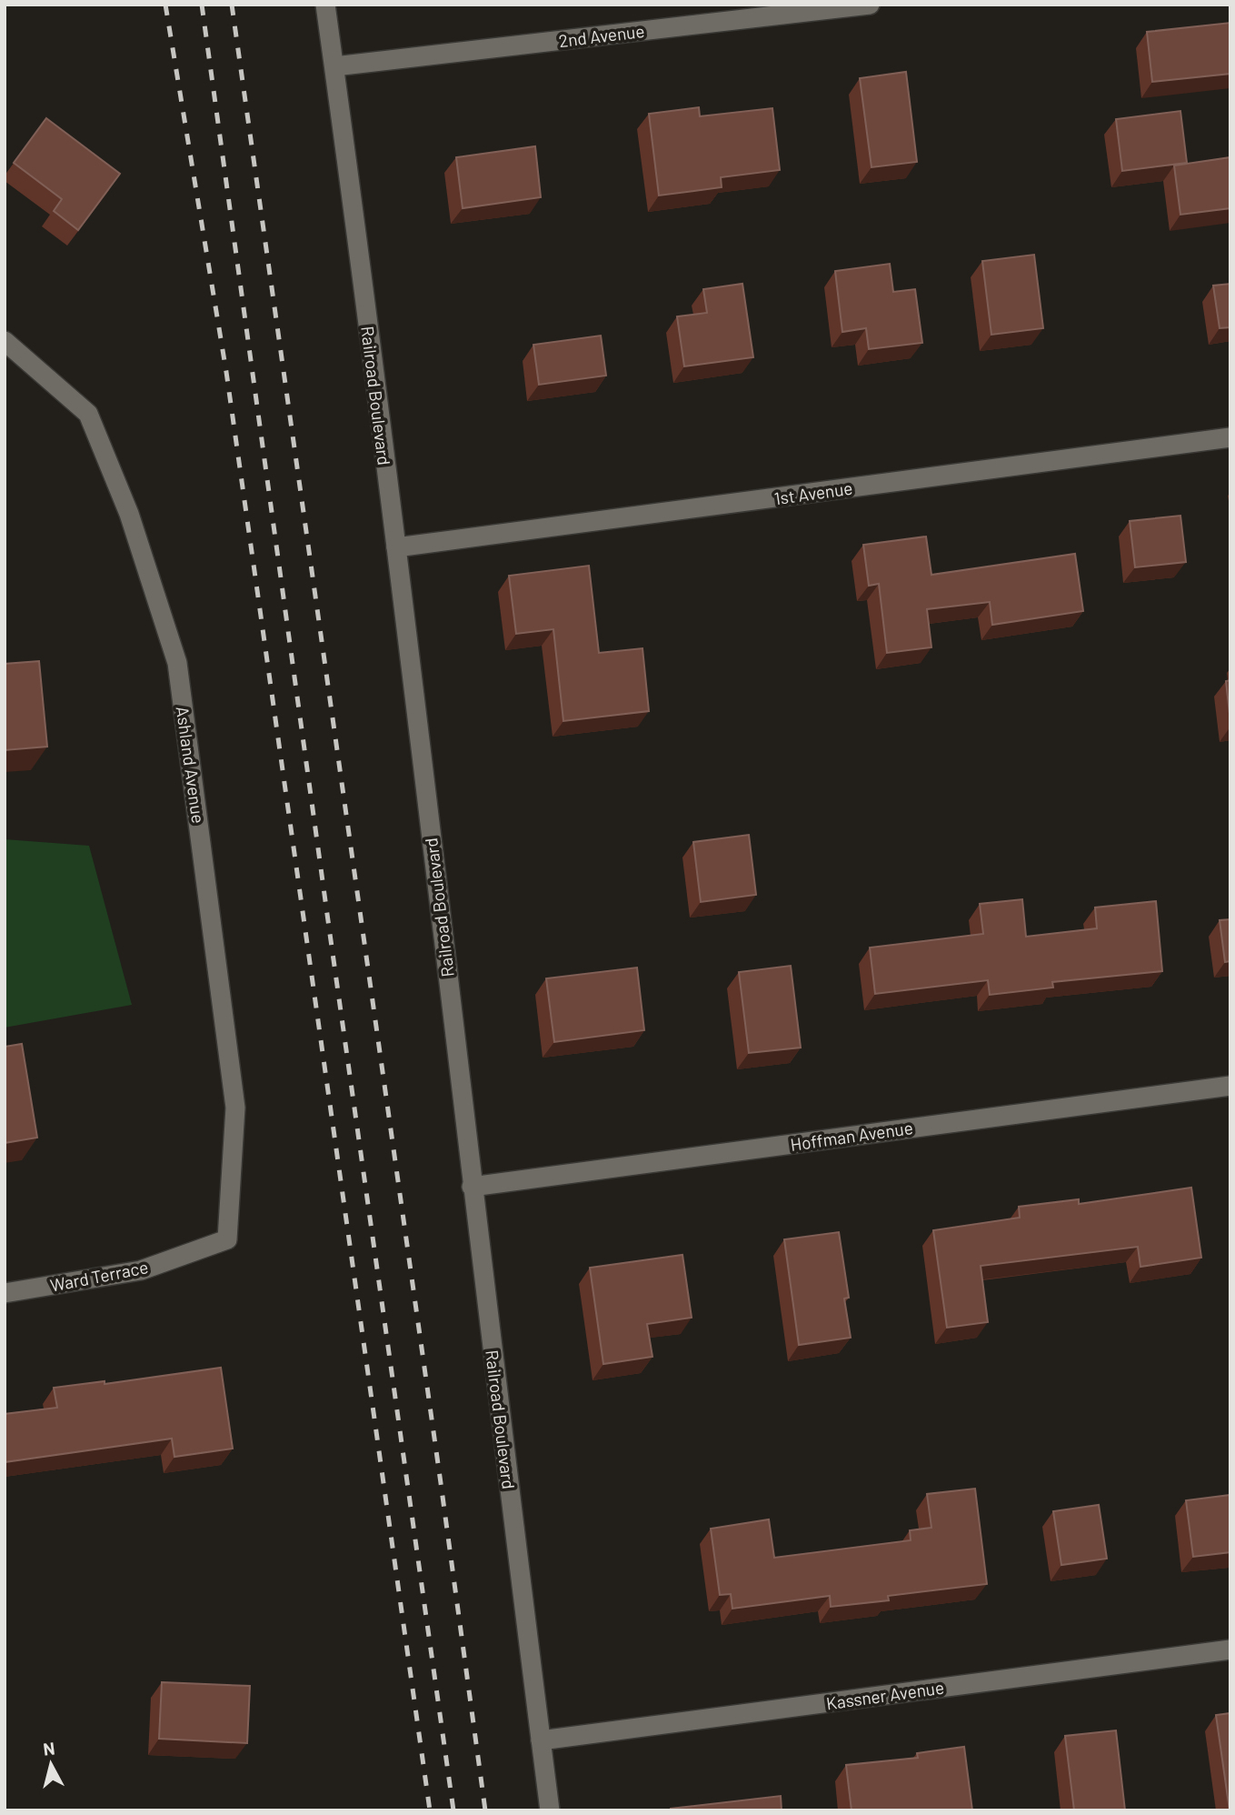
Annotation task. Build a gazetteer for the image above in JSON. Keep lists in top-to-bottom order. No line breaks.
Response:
{"streets":{"street":["2nd Avenue","Railroad Boulevard","1st Avenue","Ashland Avenue","Hoffman Avenue","Ward Terrace","Kassner Avenue"]},"crossings":[["2nd Avenue","Railroad Boulevard"],["Railroad Boulevard","1st Avenue"],["Railroad Boulevard","Hoffman Avenue"],["Railroad Boulevard","Kassner Avenue"],["Ashland Avenue","Ward Terrace"]],"north":"top"}
